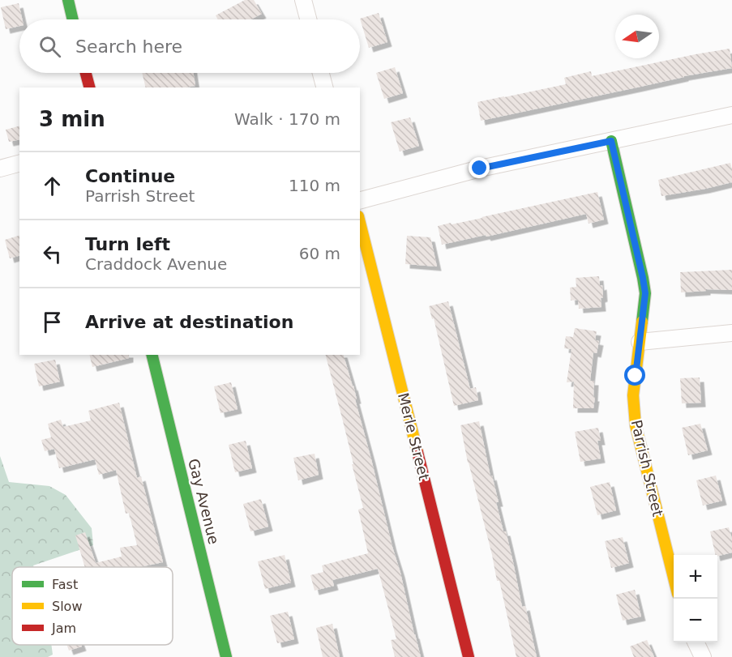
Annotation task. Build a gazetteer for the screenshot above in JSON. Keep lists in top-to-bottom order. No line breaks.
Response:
{"streets":{"street":["Merle Street","Parrish Street","Gay Avenue"]},"legend":["Fast","Slow","Jam"],"north":"left","page":{"search":"Search here","heading":["3 min","Walk · 170 m"],"list":[["Continue","Parrish Street","110 m"],["Turn left","Craddock Avenue","60 m"],"Arrive at destination"],"map_buttons":["+","−"]}}
